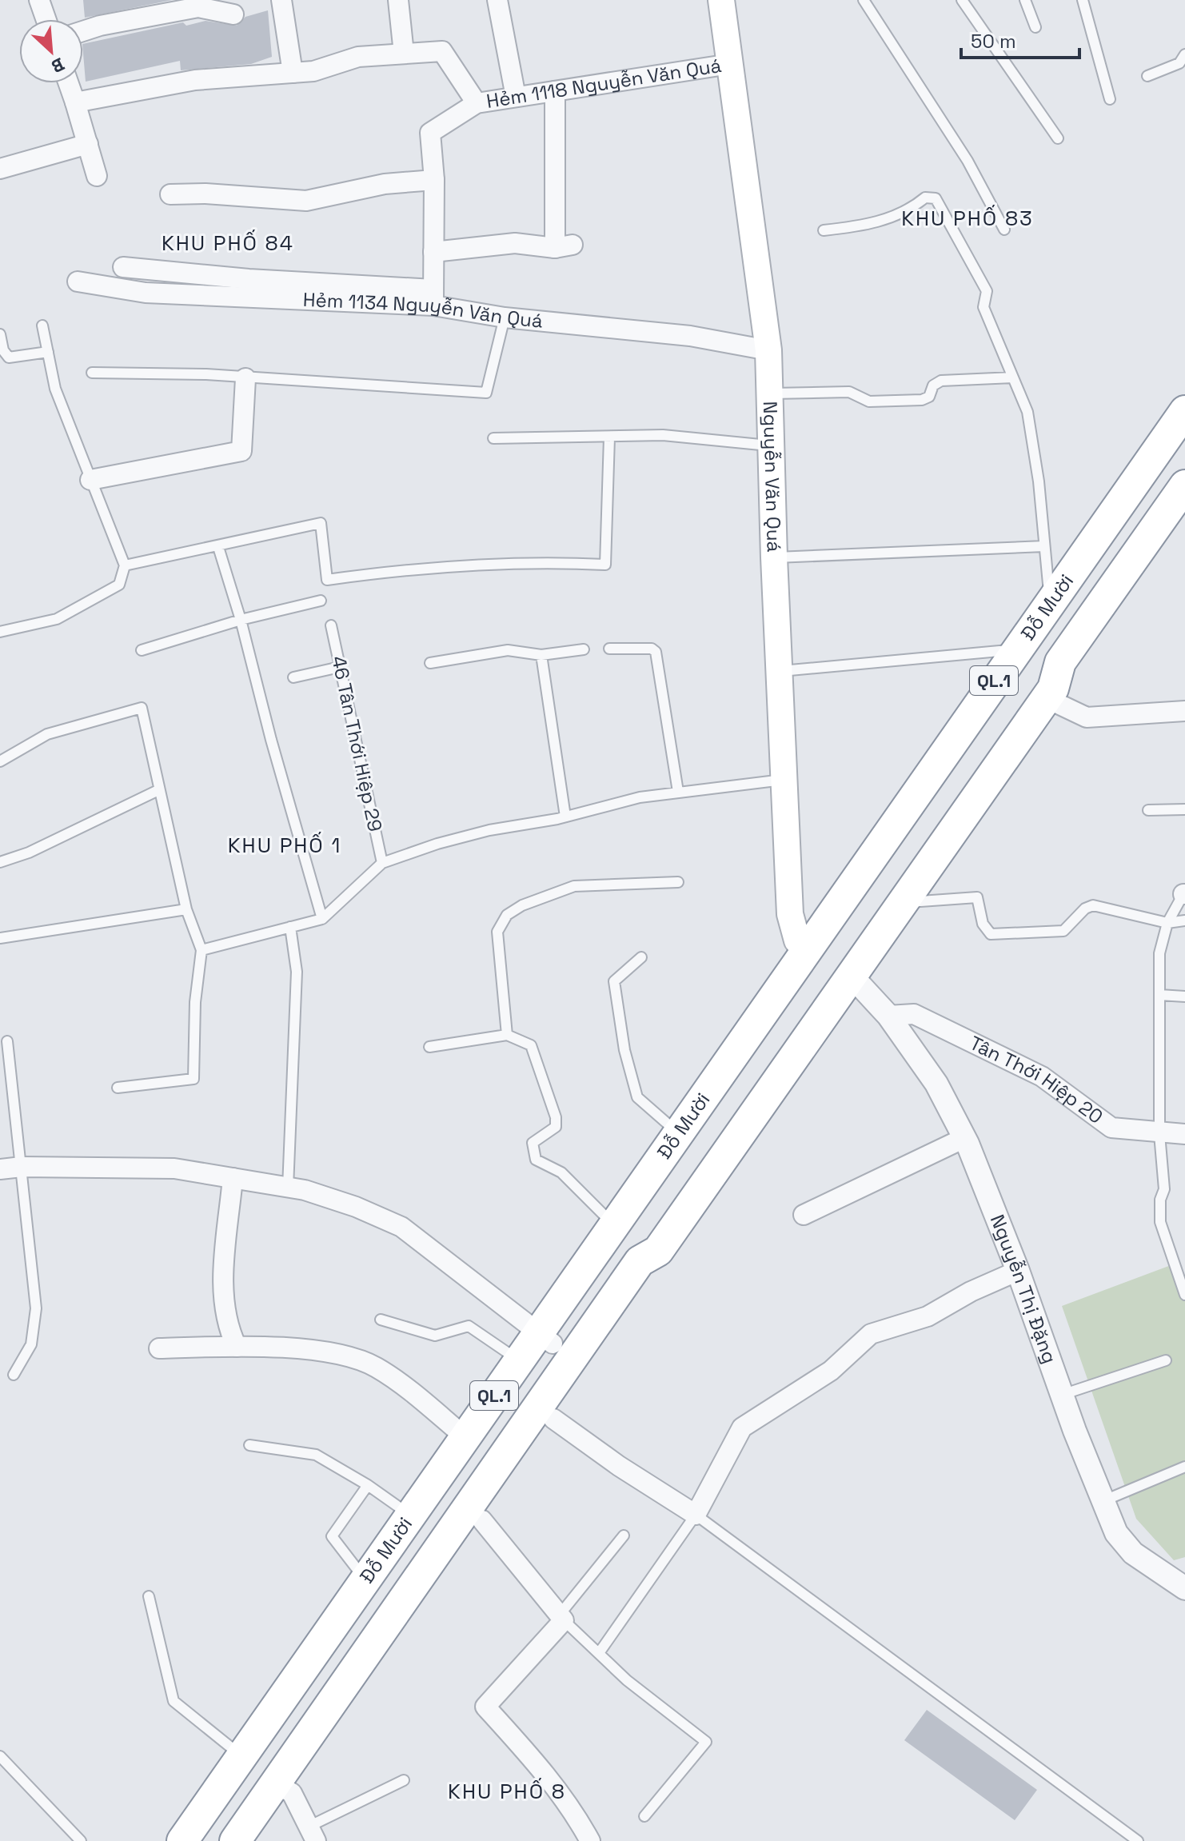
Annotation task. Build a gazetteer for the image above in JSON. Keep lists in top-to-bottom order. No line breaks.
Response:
{"streets":{"highway":["Đỗ Mười","QL.1"],"main road":["Nguyễn Văn Quá"],"street":["Hẻm 1118 Nguyễn Văn Quá","Hẻm 1134 Nguyễn Văn Quá","Tân Thới Hiệp 20","Nguyễn Thị Đặng"],"lane":["46 Tân Thới Hiệp 29"]},"crossings":[["Hẻm 1118 Nguyễn Văn Quá","Nguyễn Văn Quá"],["Hẻm 1134 Nguyễn Văn Quá","Nguyễn Văn Quá"],["Nguyễn Văn Quá","Đỗ Mười"],["QL.1","Nguyễn Thị Đặng"],["Tân Thới Hiệp 20","Nguyễn Thị Đặng"]],"districts":["KHU PHỐ 83","KHU PHỐ 84","KHU PHỐ 1","KHU PHỐ 8"],"scale_bar":"50 m","north":"bottom right"}
